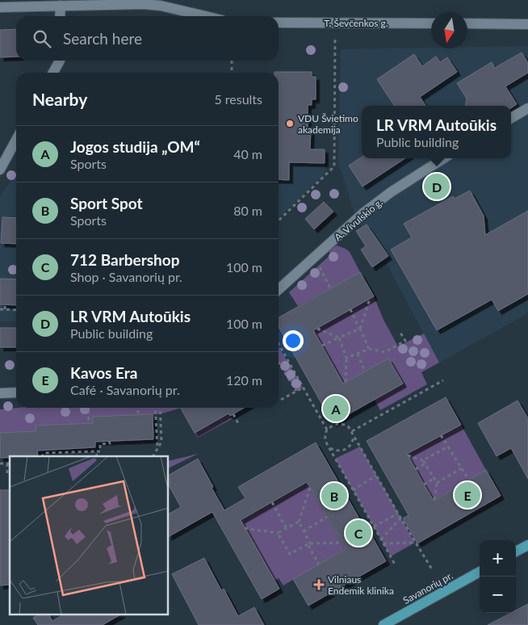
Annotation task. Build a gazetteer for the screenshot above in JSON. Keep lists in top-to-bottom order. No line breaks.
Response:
{"streets":{"main road":["Savanorių pr."],"street":["T. Ševčenkos g.","A. Vivulskio g."]},"places":{"other":["VDU Švietimo akademija"],"health":["Vilniaus Endemik klinika"]},"north":"bottom","page":{"search":"Search here","heading":["Nearby","5 results"],"popup":["LR VRM Autoūkis","Public building"],"list":[{"mark":"A","name":"Jogos studija „OM“","note":"Sports","value":"40 m"},{"mark":"B","name":"Sport Spot","note":"Sports","value":"80 m"},{"mark":"C","name":"712 Barbershop","note":"Shop · Savanorių pr.","value":"100 m"},{"mark":"D","name":"LR VRM Autoūkis","note":"Public building","value":"100 m"},{"mark":"E","name":"Kavos Era","note":"Café · Savanorių pr.","value":"120 m"}],"pins":["D","A","E","B","C"],"map_buttons":["+","−"]}}
